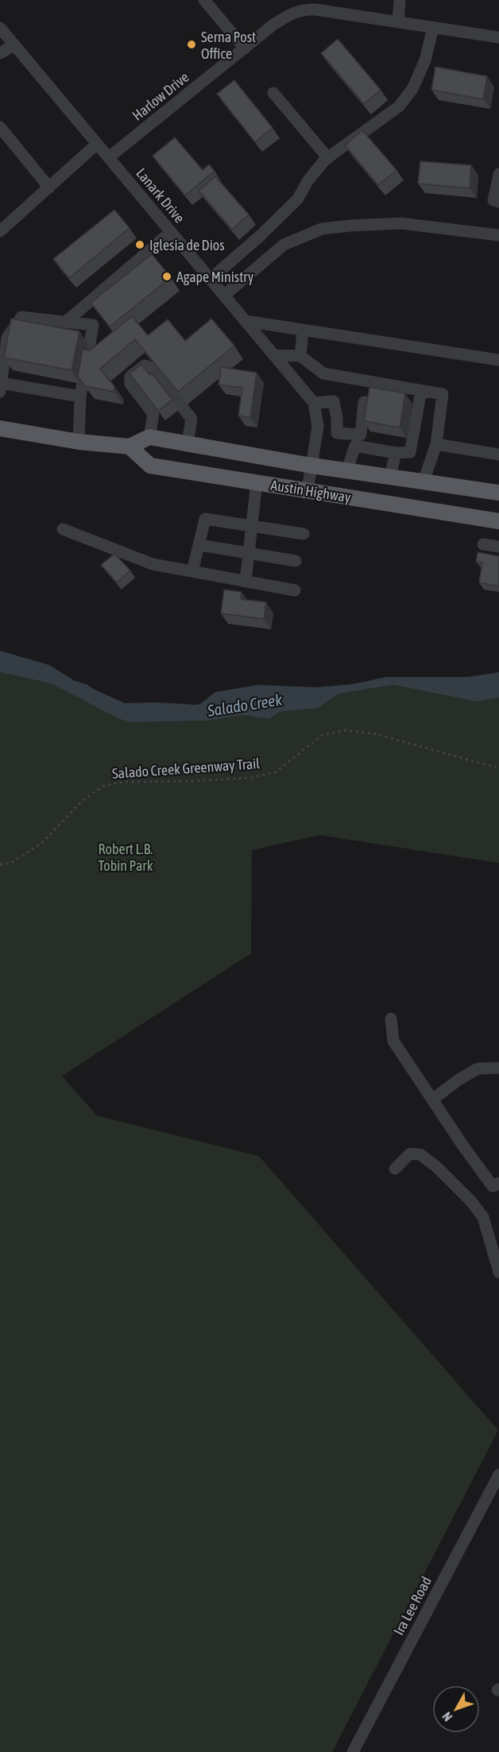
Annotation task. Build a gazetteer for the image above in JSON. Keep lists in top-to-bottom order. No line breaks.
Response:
{"streets":{"main road":["Austin Highway"],"street":["Harlow Drive","Lanark Drive","Ira Lee Road"],"path":["Salado Creek Greenway Trail"]},"crossings":[["Harlow Drive","Lanark Drive"]],"water":["Salado Creek"],"parks":["Robert L.B. Tobin Park"],"places":["Serna Post Office","Iglesia de Dios","Agape Ministry"],"north":"bottom left"}
